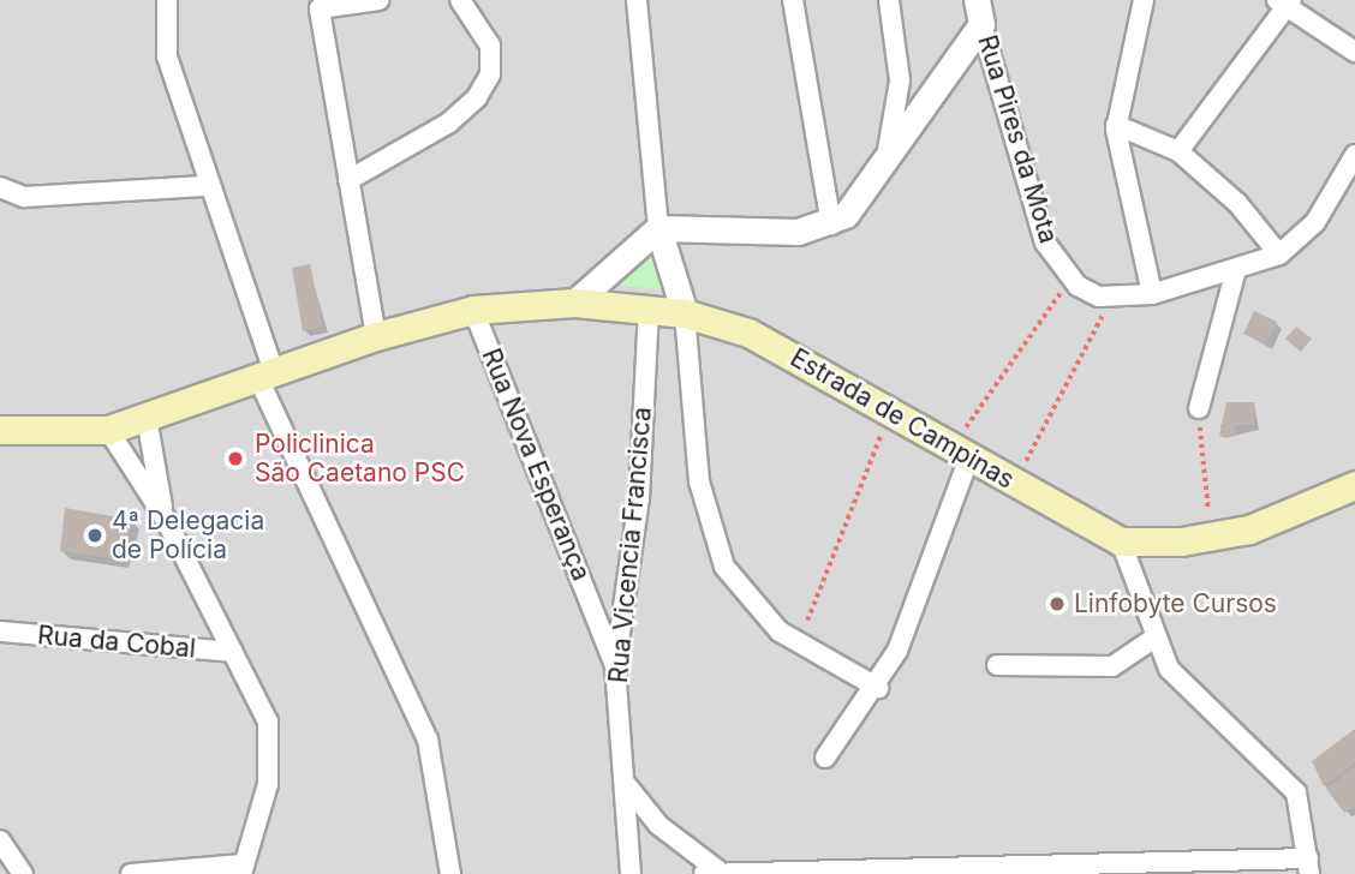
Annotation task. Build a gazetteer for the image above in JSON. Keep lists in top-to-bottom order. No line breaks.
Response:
{"streets":{"main road":["Estrada de Campinas"],"street":["Rua Pires da Mota","Rua Nova Esperança","Rua Vicencia Francisca","Rua da Cobal"]},"crossings":[["Estrada de Campinas","Rua Nova Esperança"],["Estrada de Campinas","Rua Vicencia Francisca"],["Rua Nova Esperança","Rua Vicencia Francisca"]],"places":["Policlinica São Caetano PSC","4ª Delegacia de Polícia","Linfobyte Cursos"]}
